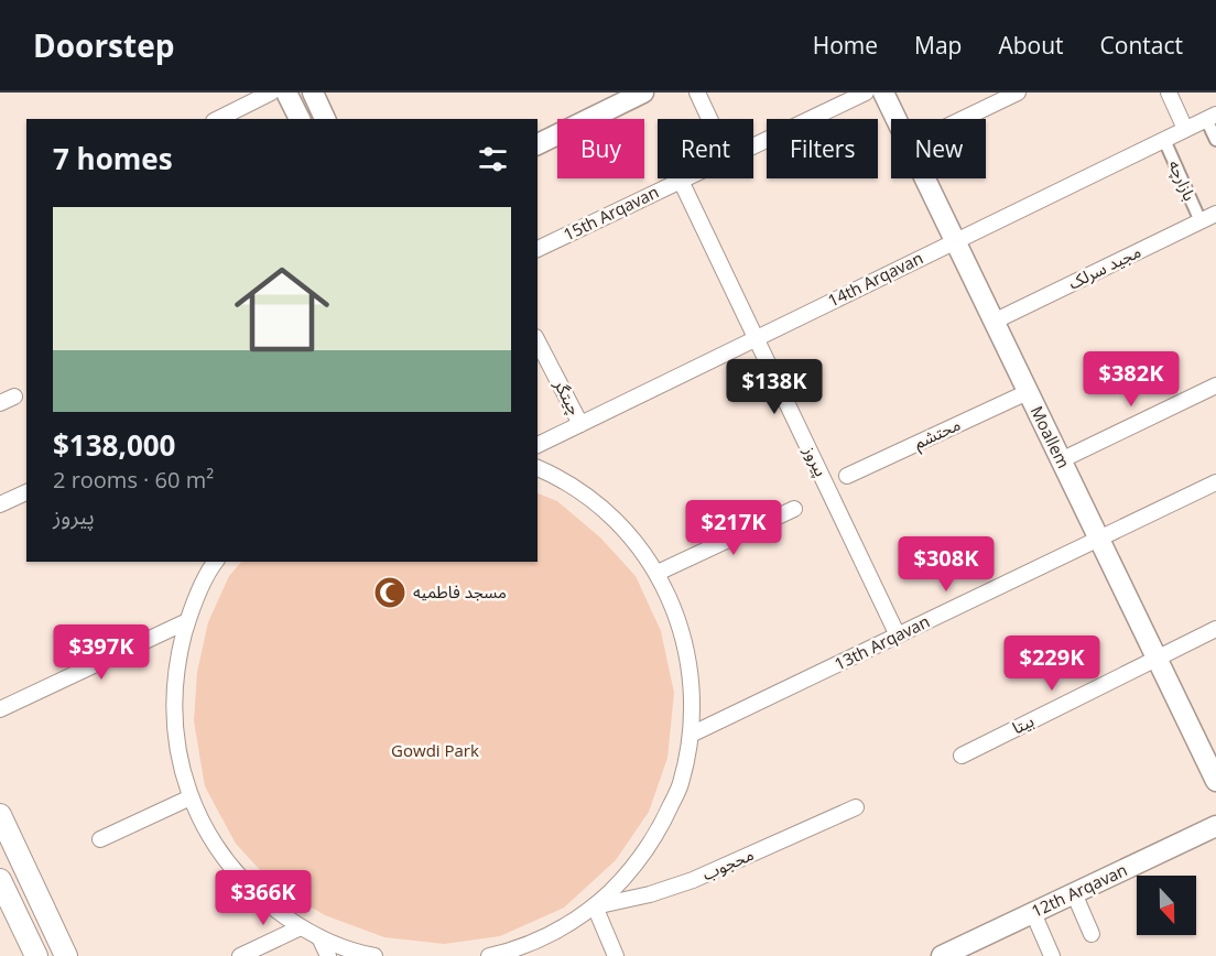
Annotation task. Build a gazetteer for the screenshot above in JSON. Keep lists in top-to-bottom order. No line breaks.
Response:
{"streets":{"street":["بازارچه","15th Arqavan","مجید سرلک","14th Arqavan","چیتگر","محتشم","Moallem","پیروز","13th Arqavan","بیتا","محجوب","12th Arqavan"]},"crossings":[["بازارچه","مجید سرلک"],["بازارچه","14th Arqavan"],["15th Arqavan","پیروز"],["مجید سرلک","Moallem"],["14th Arqavan","چیتگر"],["14th Arqavan","Moallem"],["14th Arqavan","پیروز"],["محتشم","Moallem"],["Moallem","13th Arqavan"],["Moallem","بیتا"],["پیروز","13th Arqavan"]],"parks":["Gowdi Park"],"places":{"mosque":["مسجد فاطمیه"]},"north":"bottom","page":{"header":"Doorstep","nav":["Home","Map","About","Contact"],"chip":["Buy","Rent","Filters","New"],"heading":"7 homes","list":[{"name":"$138,000","note":"2 rooms · 60 m² · پیروز"}],"price":["$382K","$138K","$217K","$308K","$397K","$229K","$366K"]}}
